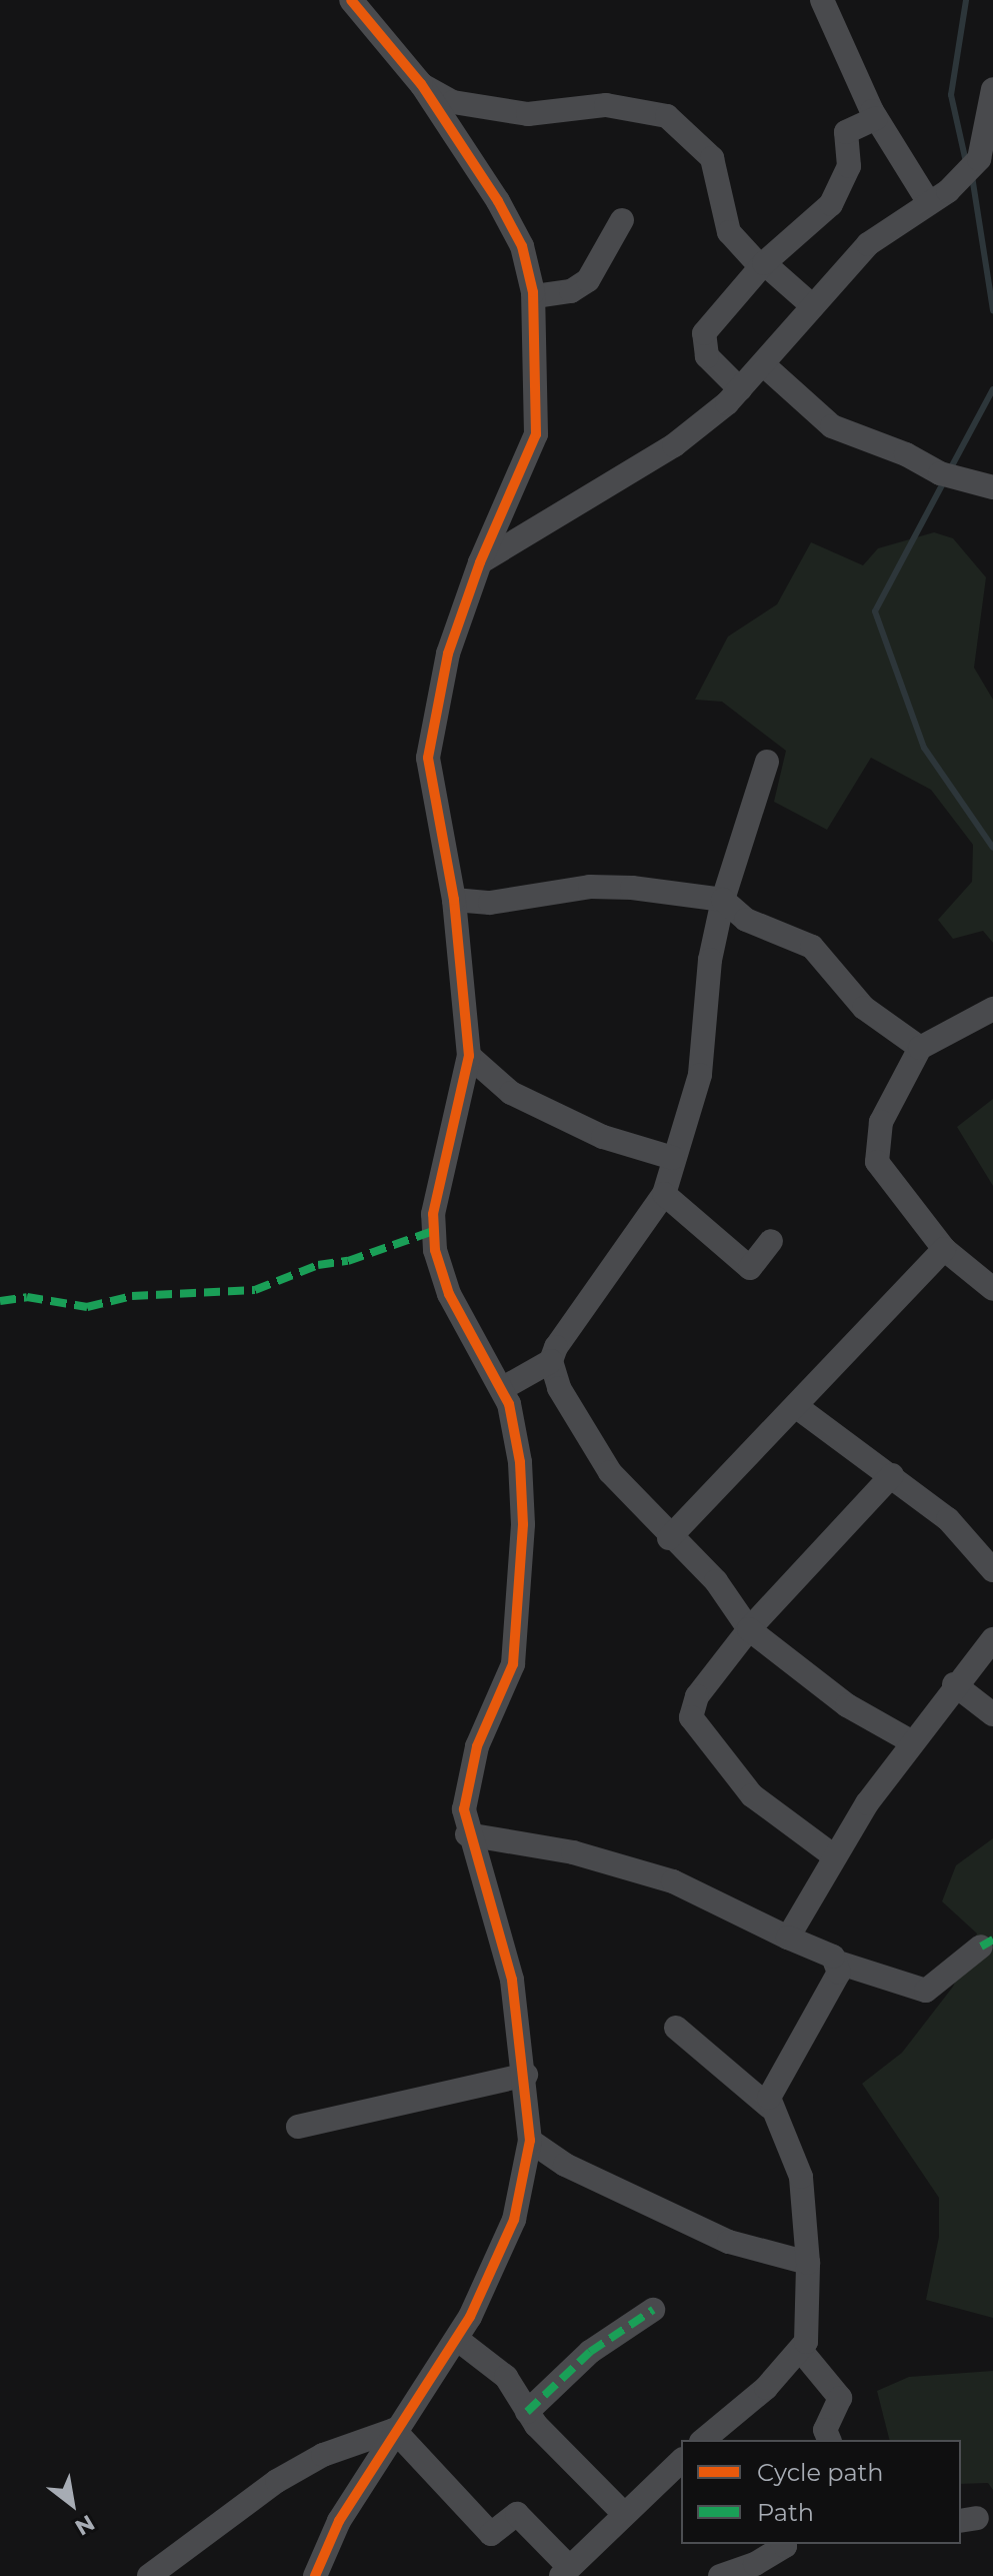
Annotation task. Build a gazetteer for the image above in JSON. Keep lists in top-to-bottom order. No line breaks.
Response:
{"legend":["Cycle path","Path"],"north":"bottom right"}
